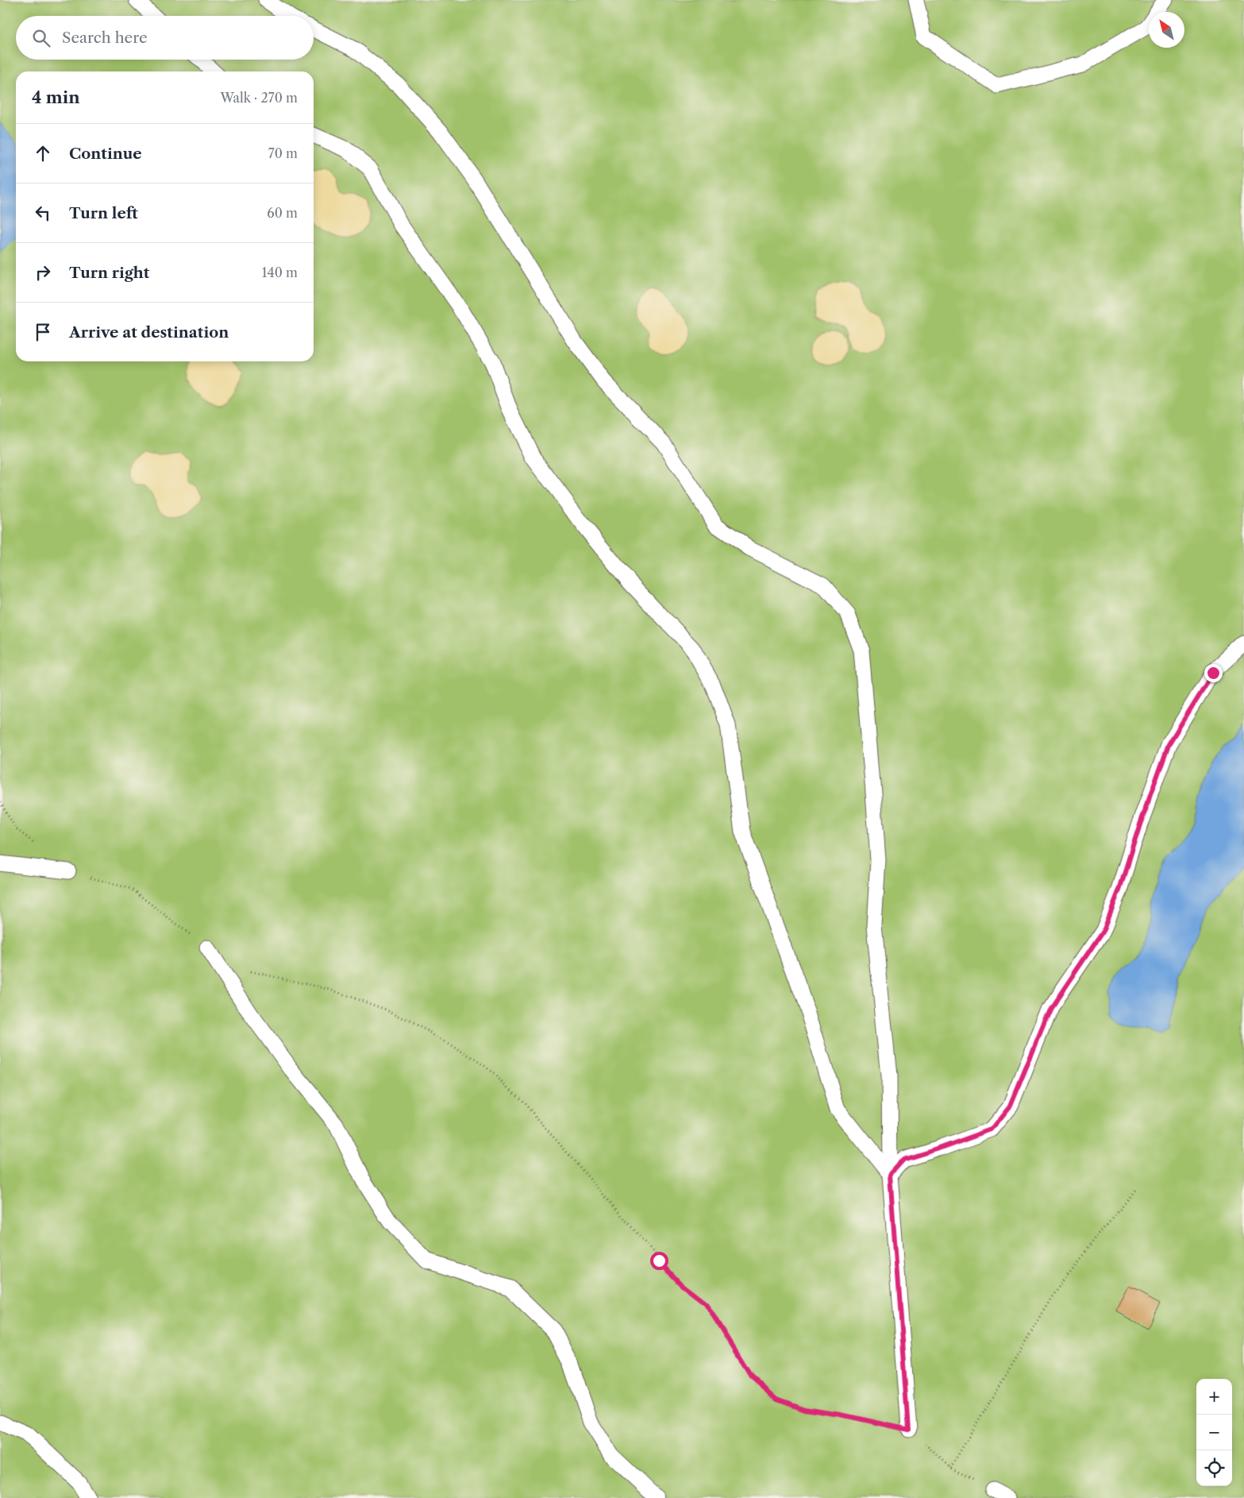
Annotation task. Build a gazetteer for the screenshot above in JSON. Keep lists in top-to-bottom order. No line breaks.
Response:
{"north":"top left","page":{"search":"Search here","heading":["4 min","Walk · 270 m"],"list":[["Continue","70 m"],["Turn left","60 m"],["Turn right","140 m"],"Arrive at destination"],"map_buttons":["+","−"]}}
